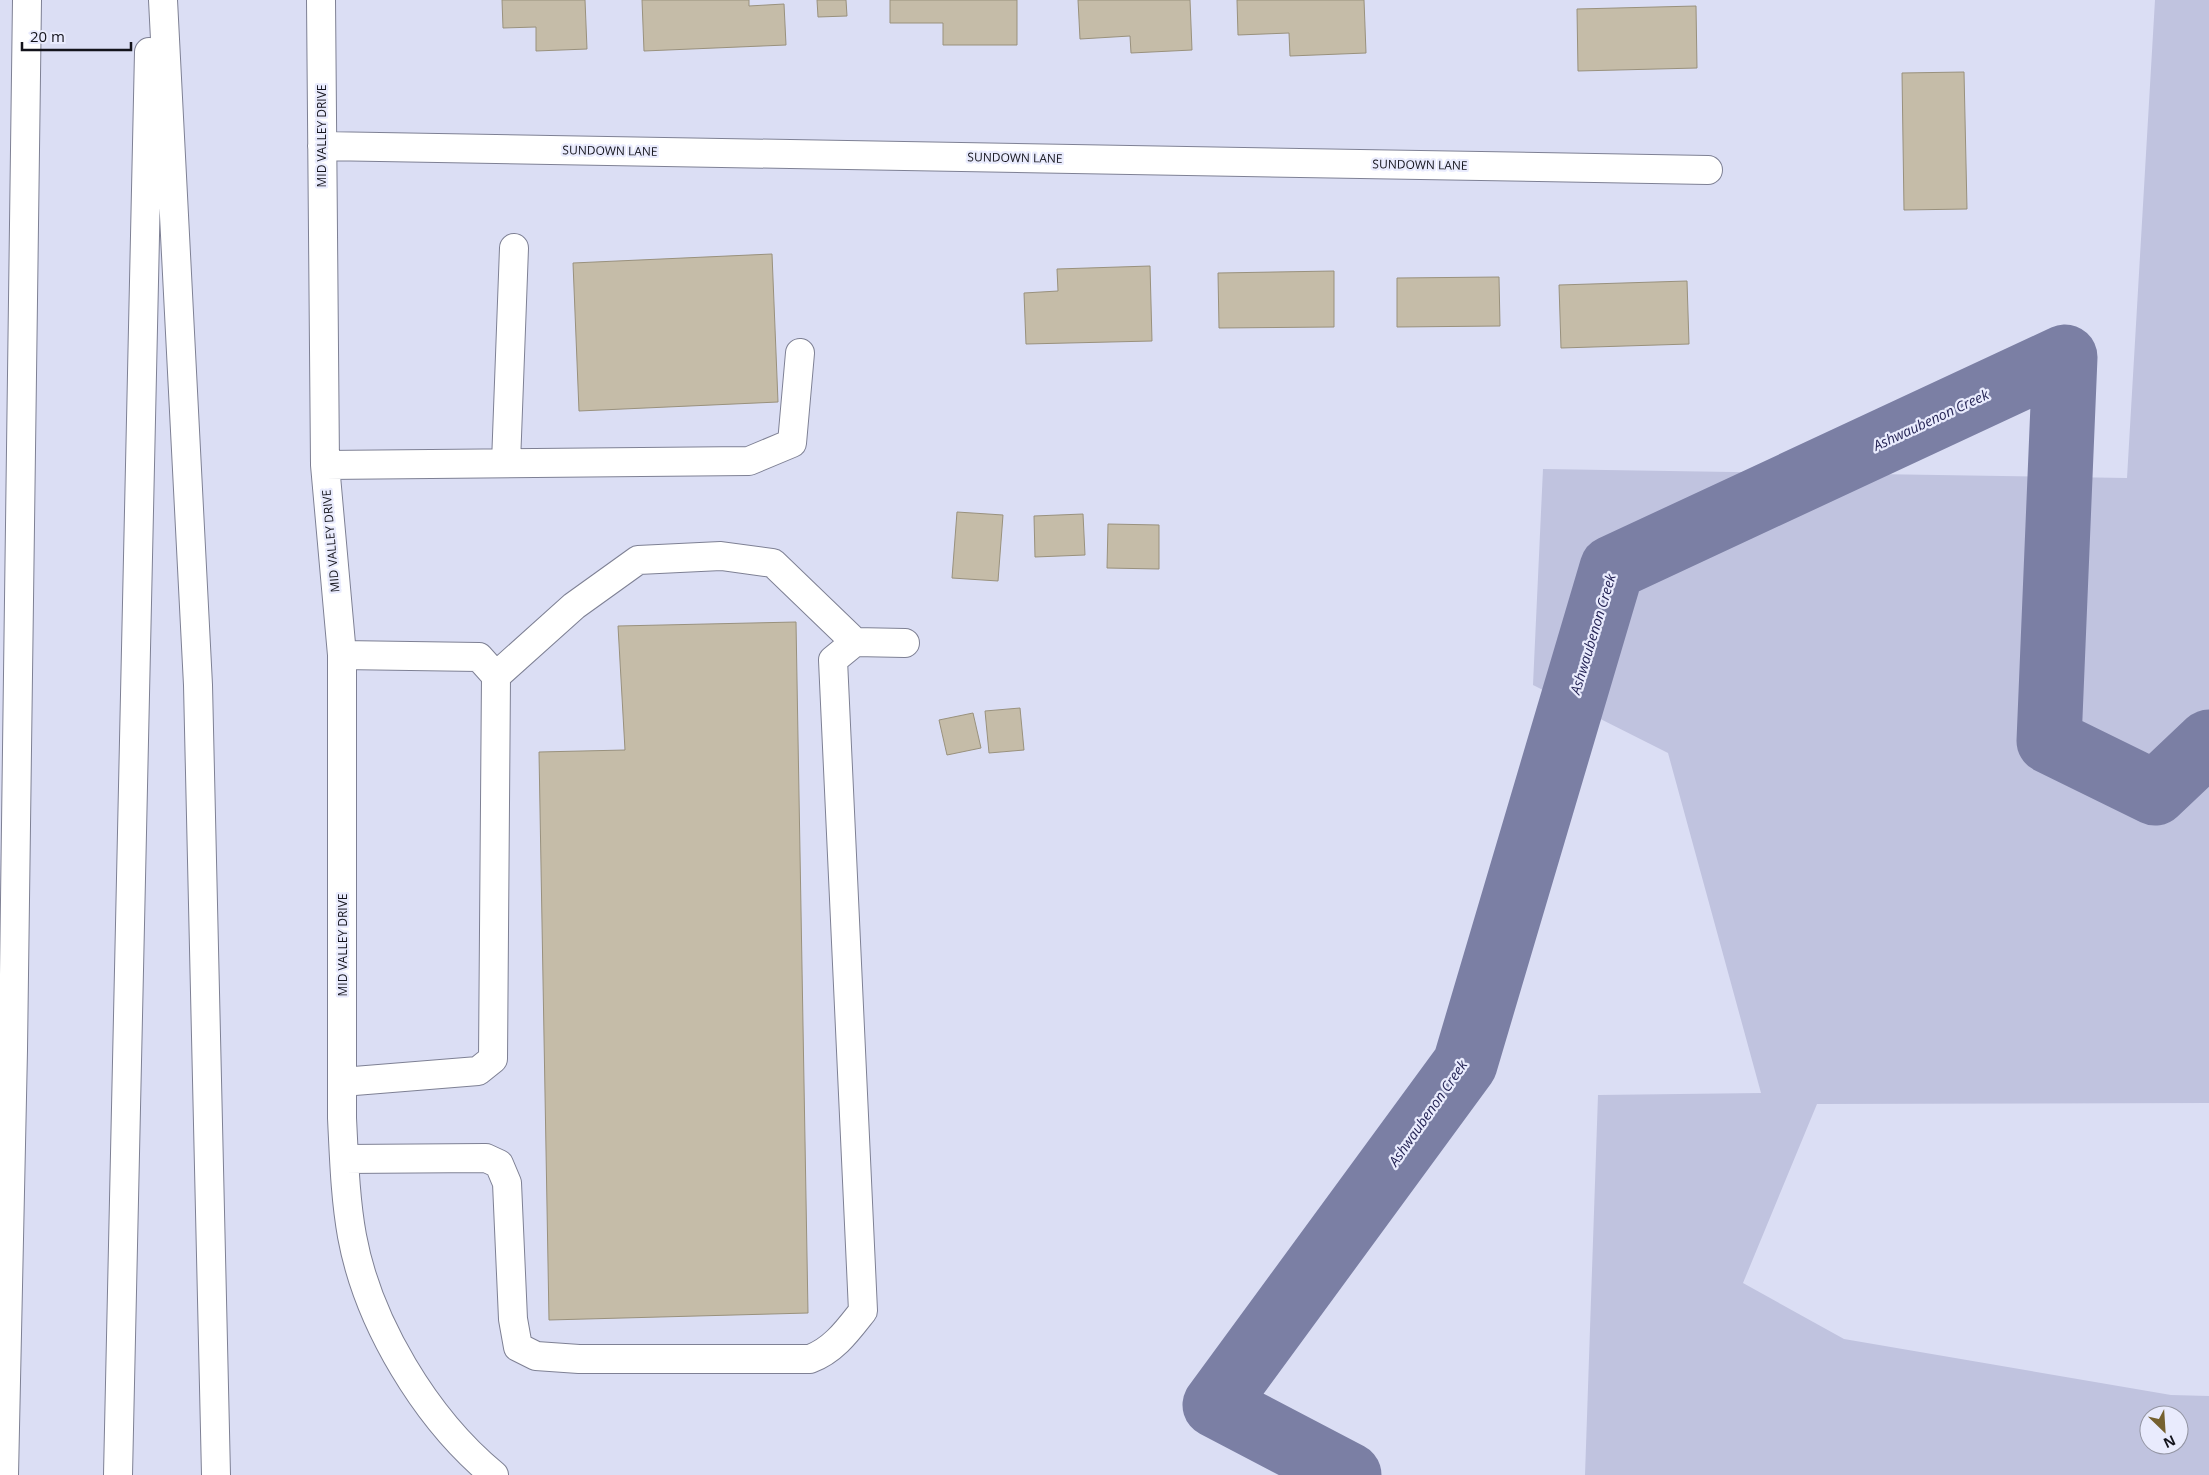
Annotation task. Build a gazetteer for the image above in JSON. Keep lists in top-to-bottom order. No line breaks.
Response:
{"streets":{"main road":["MID VALLEY DRIVE","SUNDOWN LANE"]},"crossings":[["MID VALLEY DRIVE","SUNDOWN LANE"]],"water":["Ashwaubenon Creek"],"scale_bar":"20 m","north":"bottom right"}
